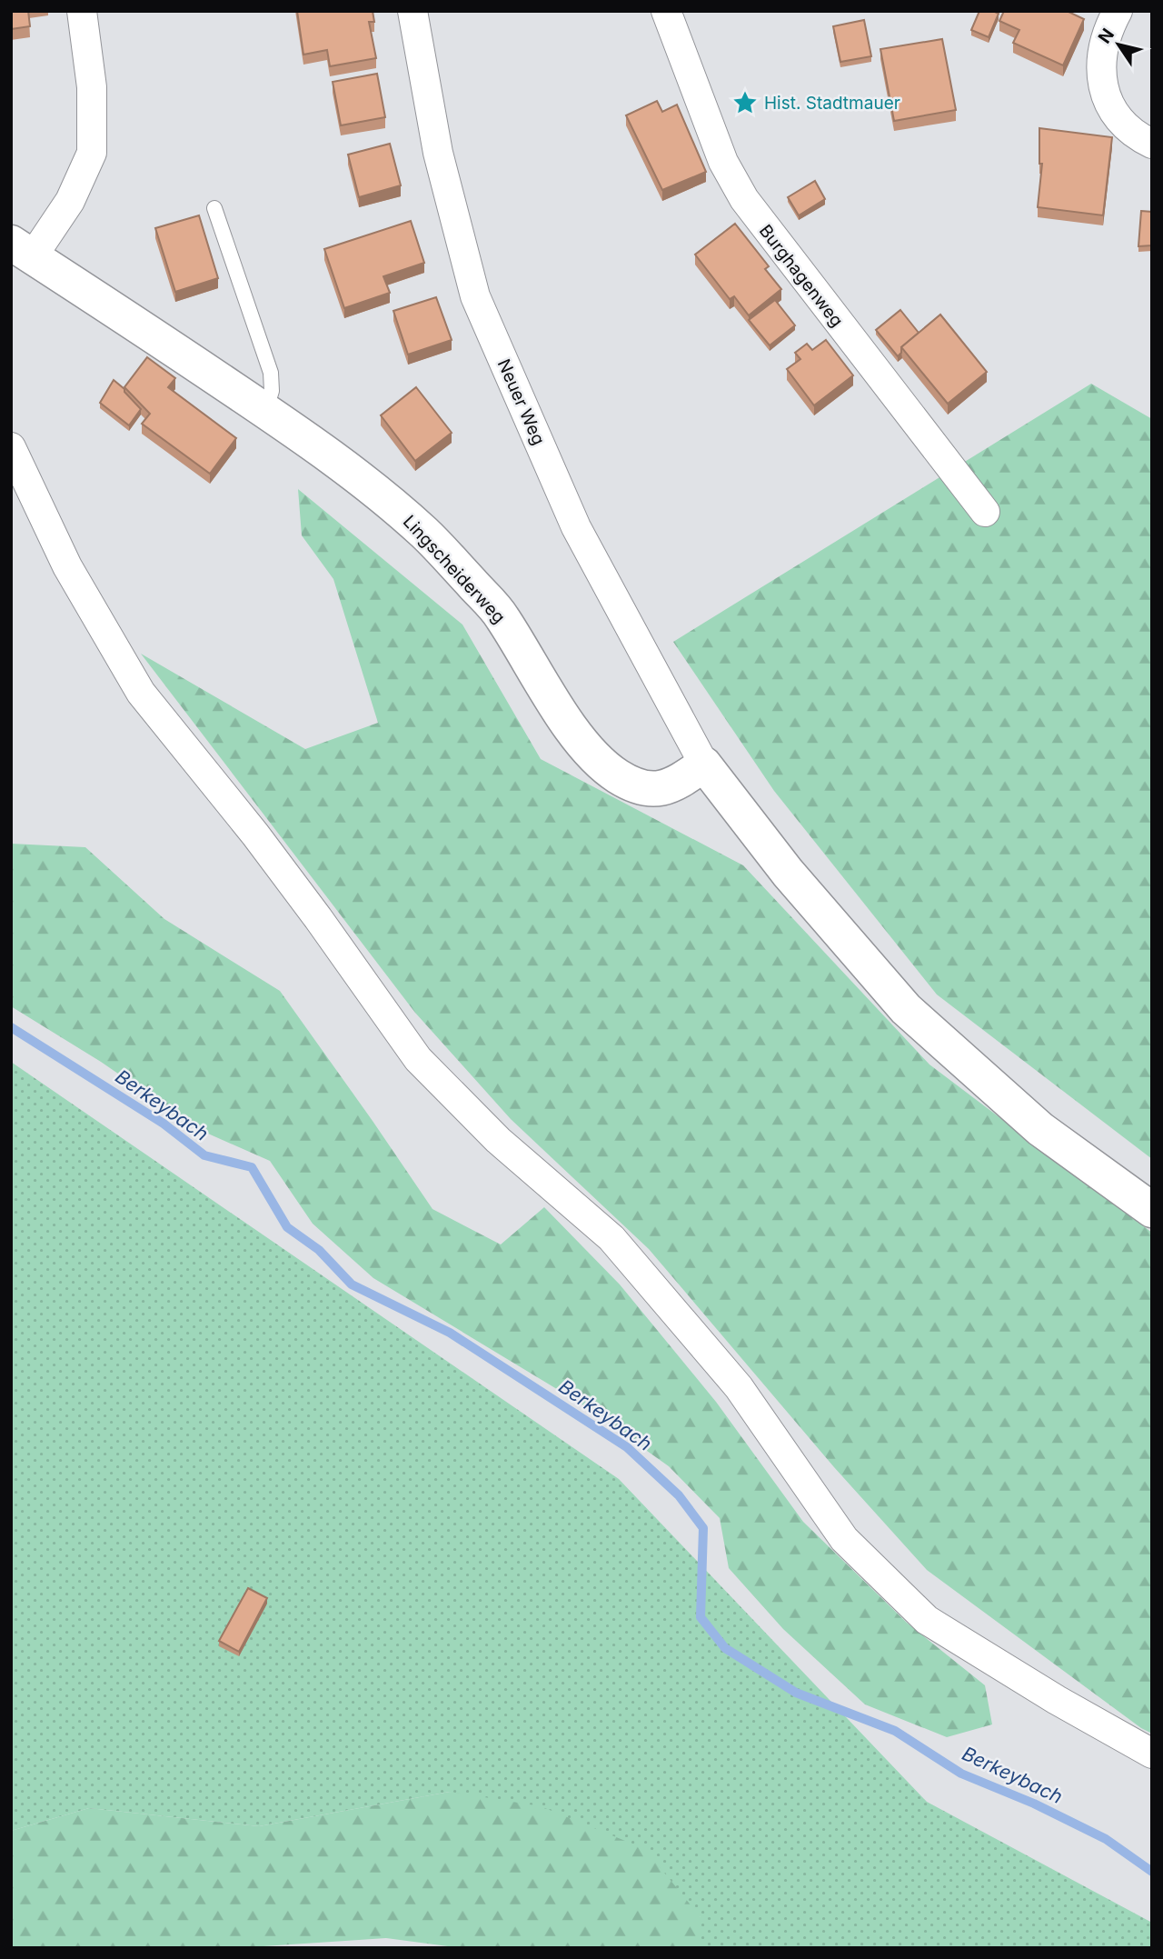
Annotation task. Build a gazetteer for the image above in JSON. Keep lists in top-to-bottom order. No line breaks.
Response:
{"streets":{"street":["Burghagenweg","Neuer Weg","Lingscheiderweg"]},"crossings":[["Neuer Weg","Lingscheiderweg"]],"water":["Berkeybach"],"places":{"place":["Hist. Stadtmauer"]},"north":"top left"}
